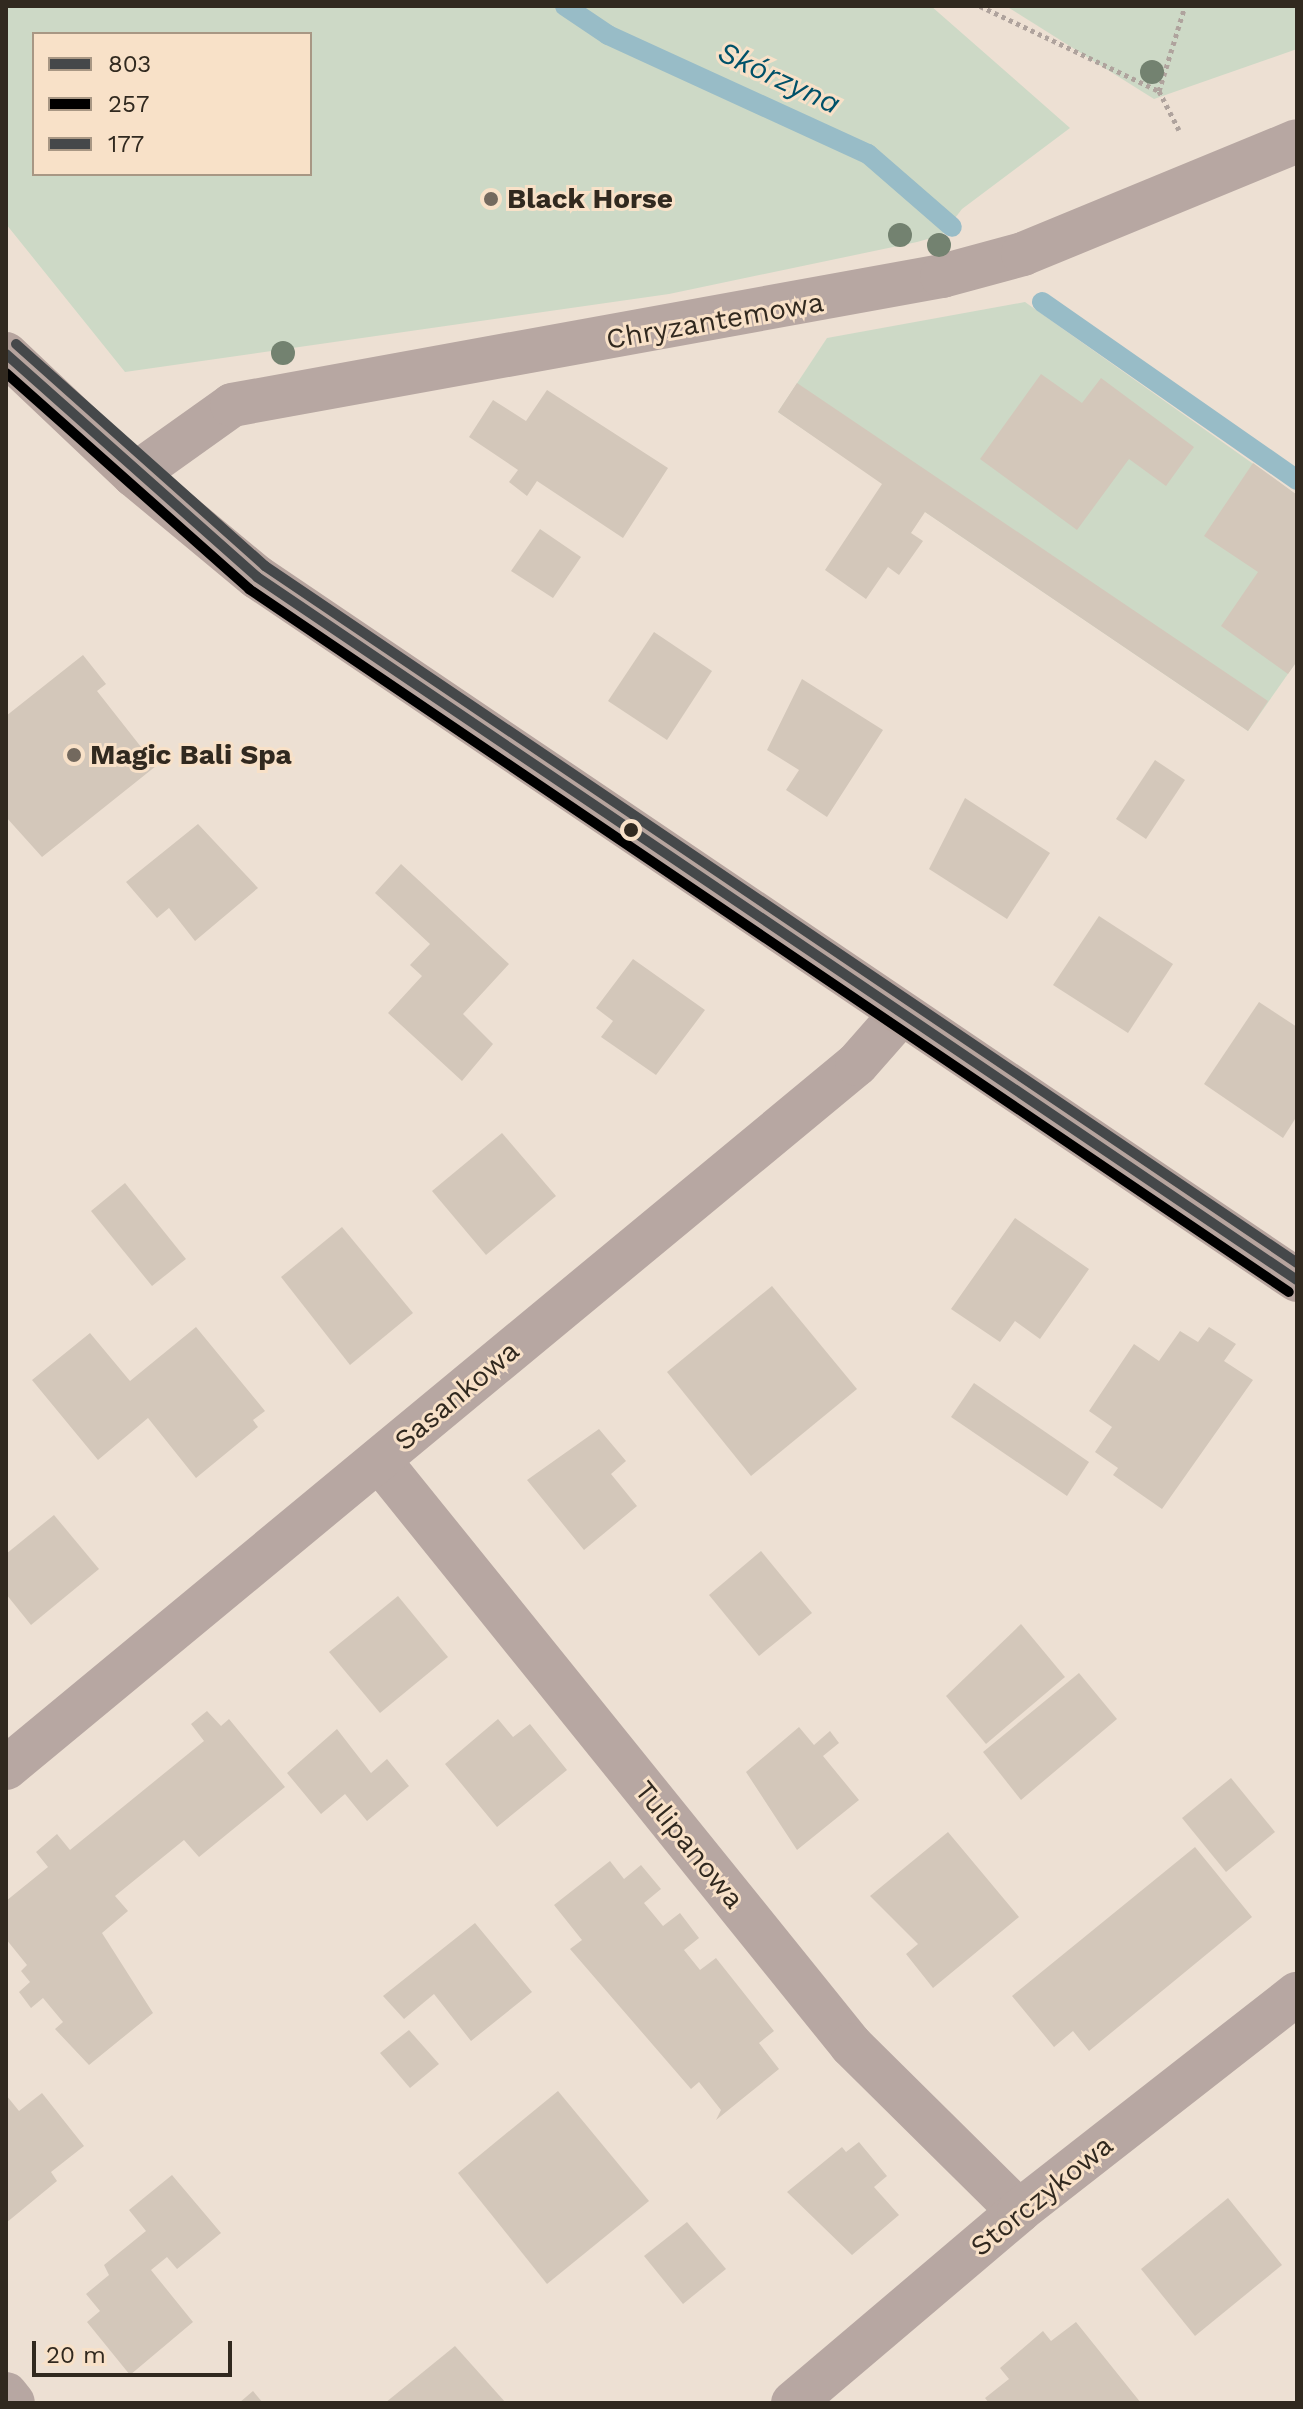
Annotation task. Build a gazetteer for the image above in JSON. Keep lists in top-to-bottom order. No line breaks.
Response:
{"streets":{"street":["Chryzantemowa","Sasankowa","Tulipanowa","Storczykowa"]},"crossings":[["Sasankowa","Tulipanowa"],["Tulipanowa","Storczykowa"]],"water":["Skórzyna"],"places":["Black Horse","Magic Bali Spa"],"lines":["transit line 177","transit line 803","transit line 257"],"legend":["803","257","177"],"scale_bar":"20 m"}
